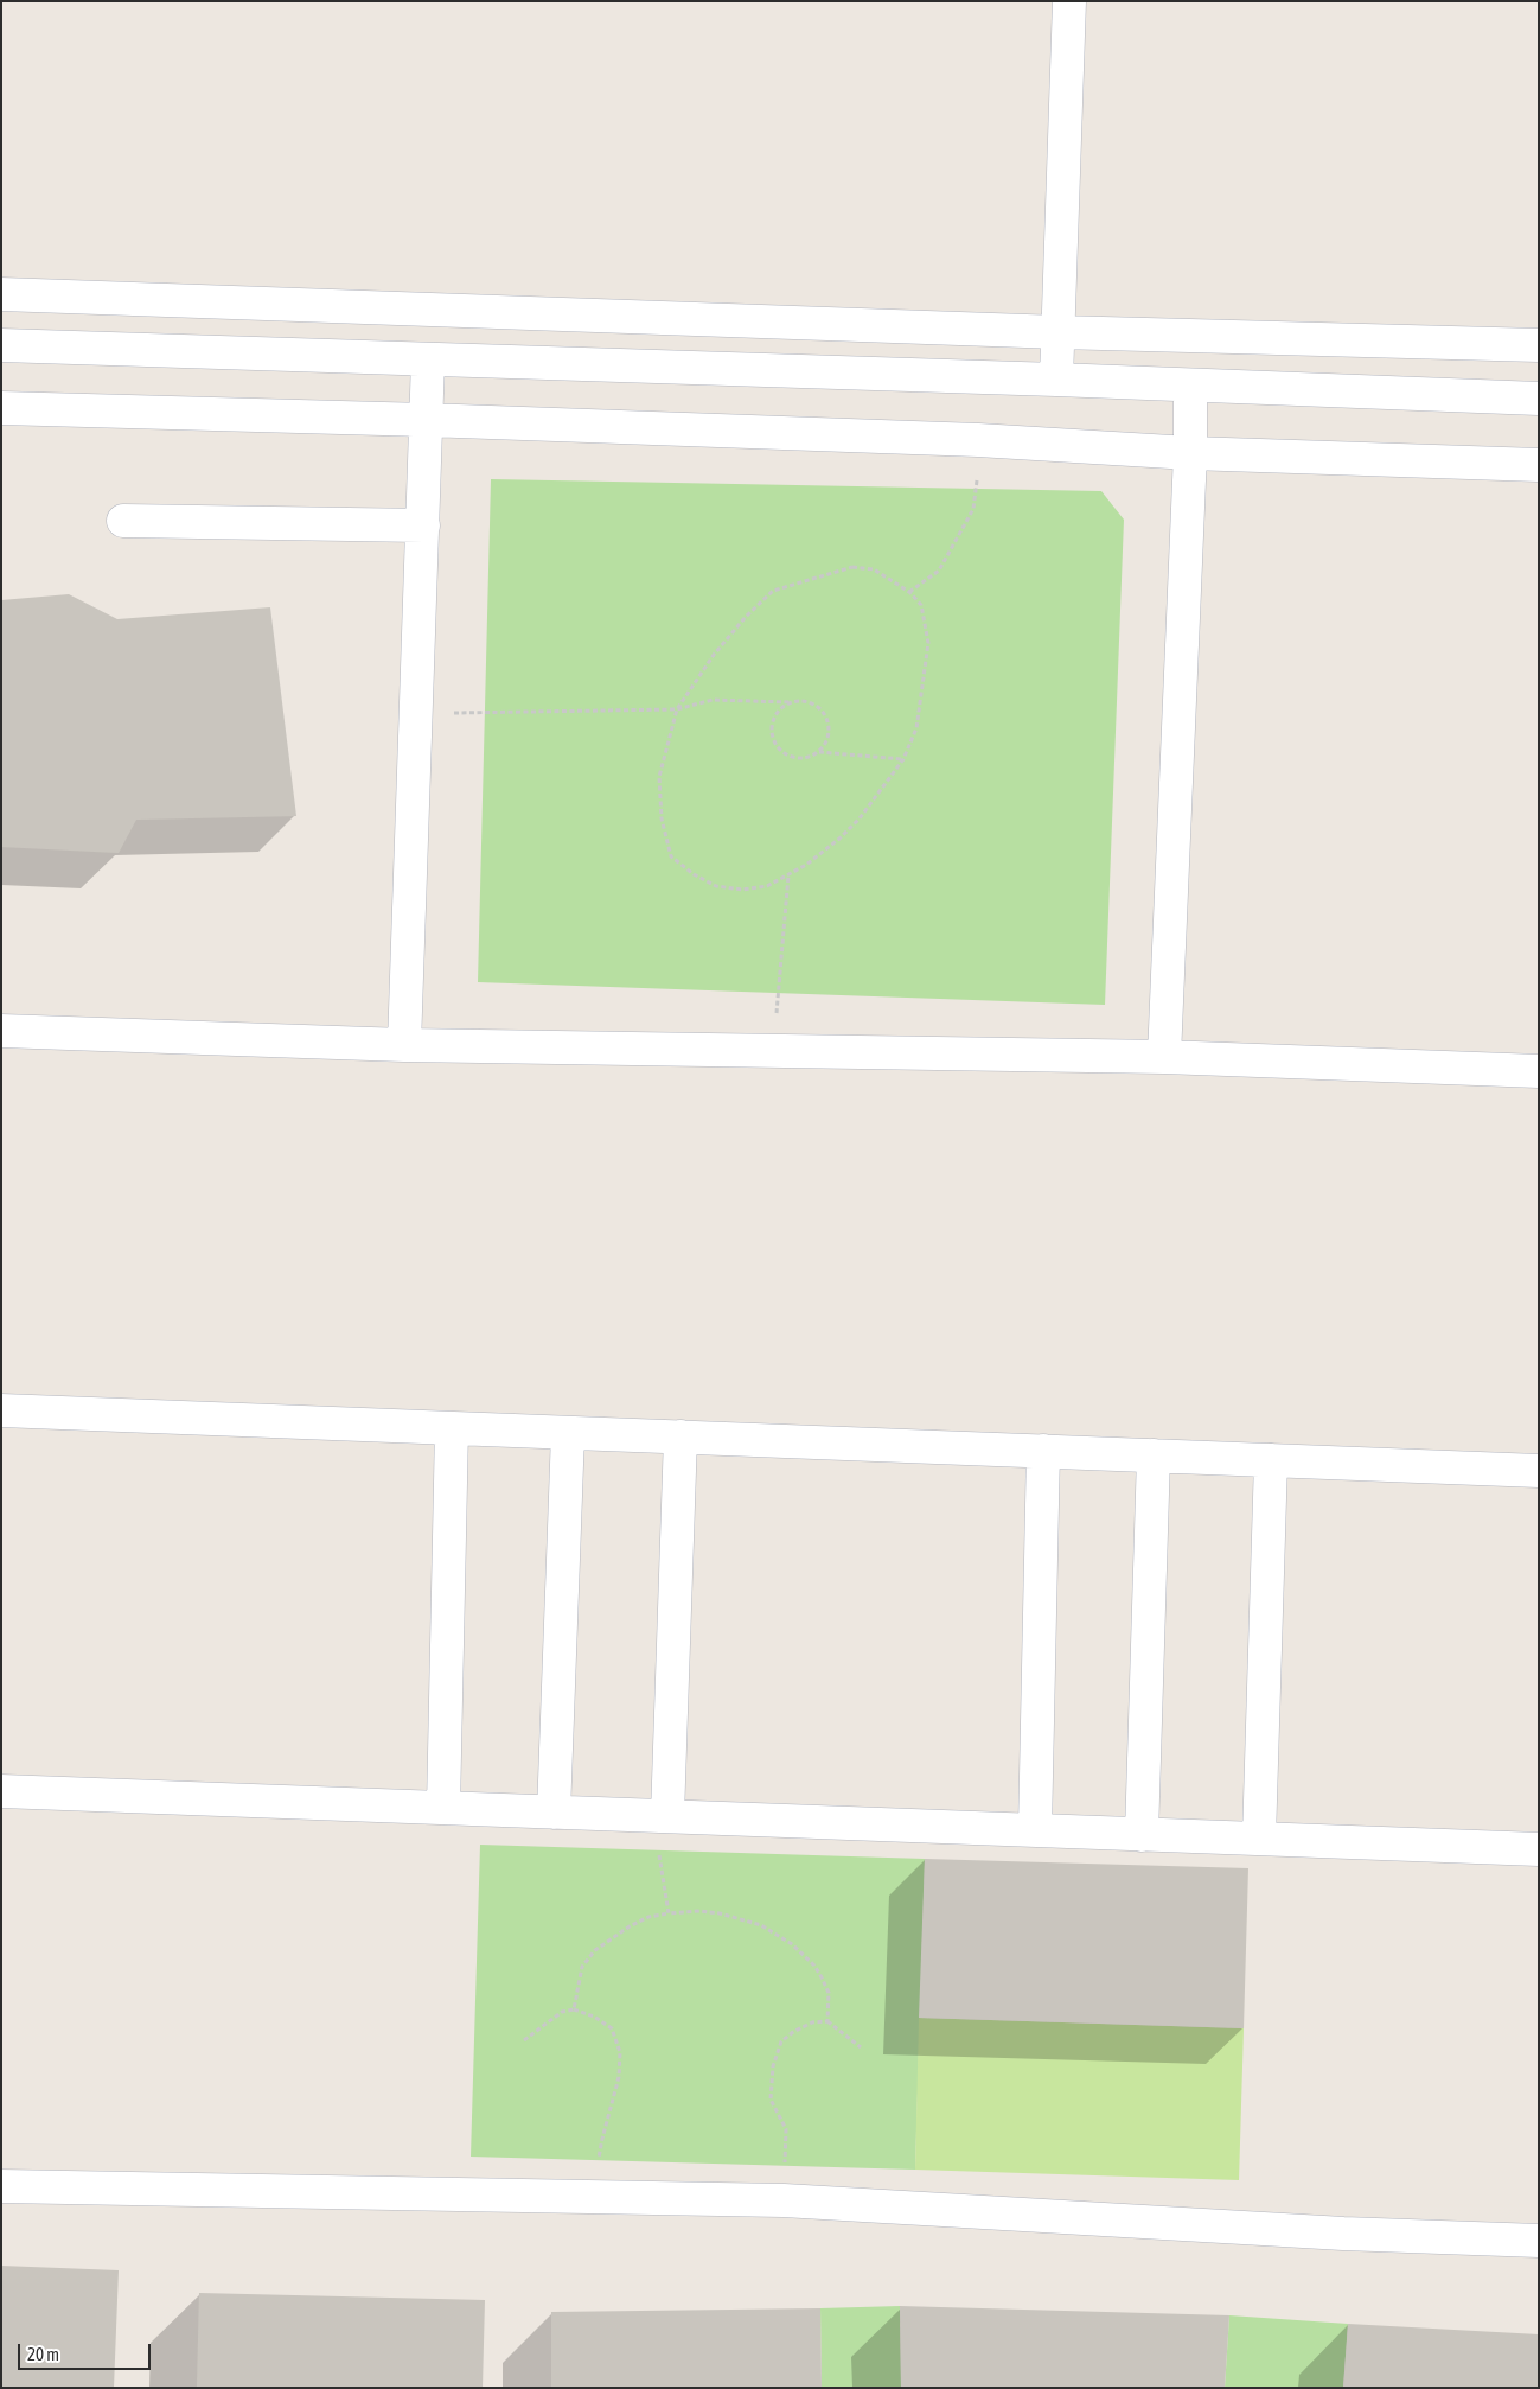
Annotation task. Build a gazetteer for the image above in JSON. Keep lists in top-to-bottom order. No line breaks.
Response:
{"scale_bar":"20 m"}
